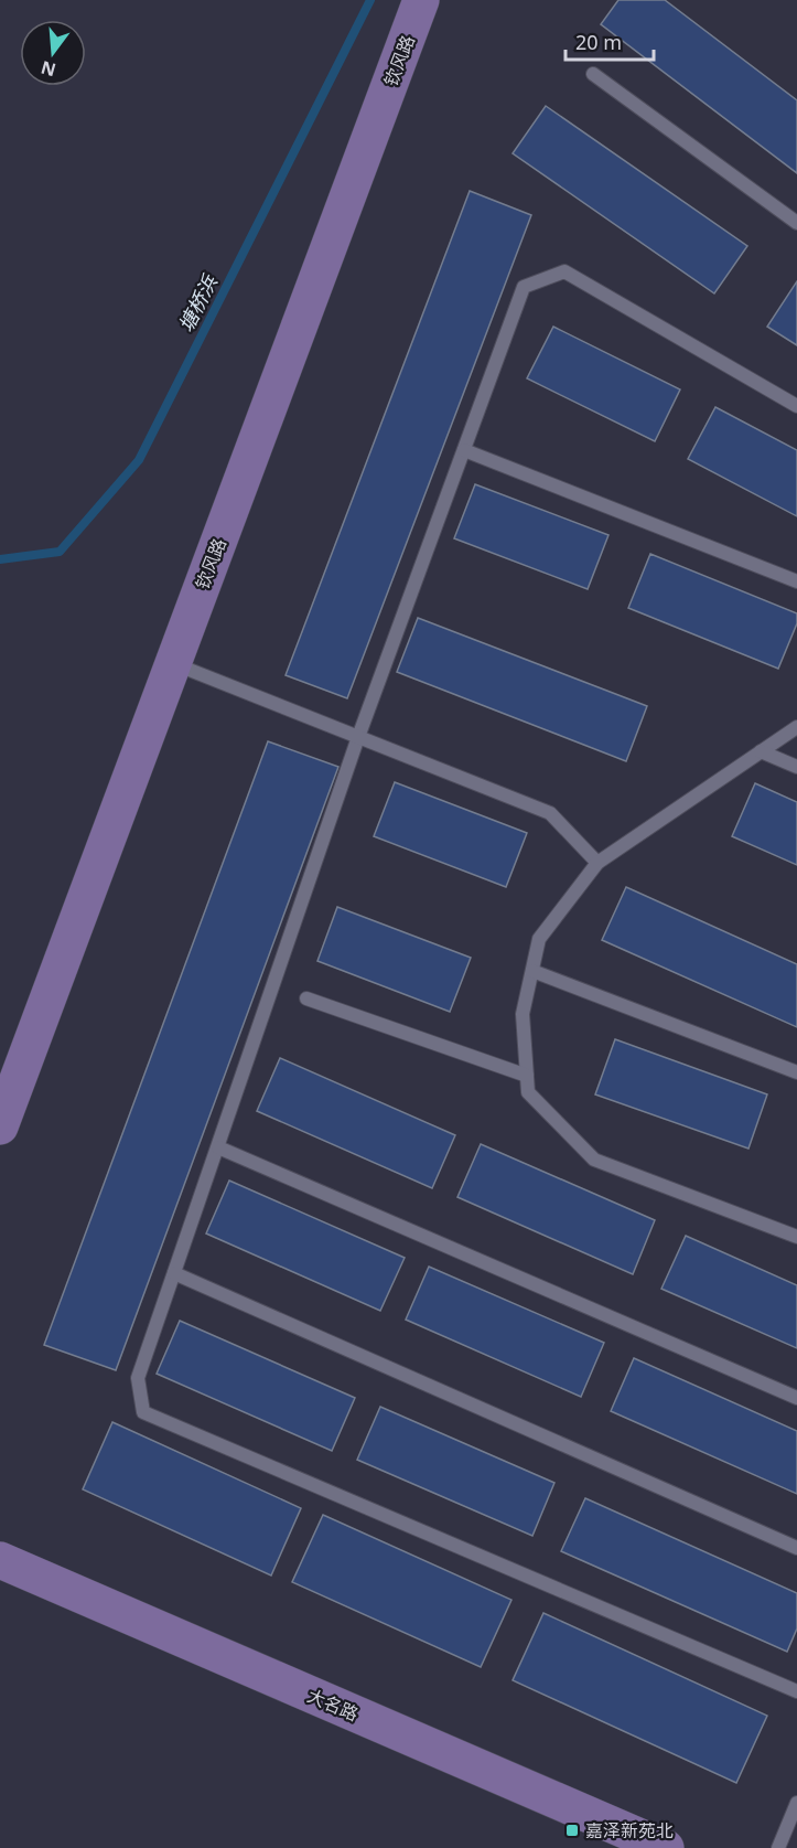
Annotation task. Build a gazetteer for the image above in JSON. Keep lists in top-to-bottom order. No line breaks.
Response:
{"streets":{"street":["钦风路","大名路"]},"water":["塘桥浜"],"places":{"transit":["嘉泽新苑北"]},"scale_bar":"20 m","north":"bottom"}
